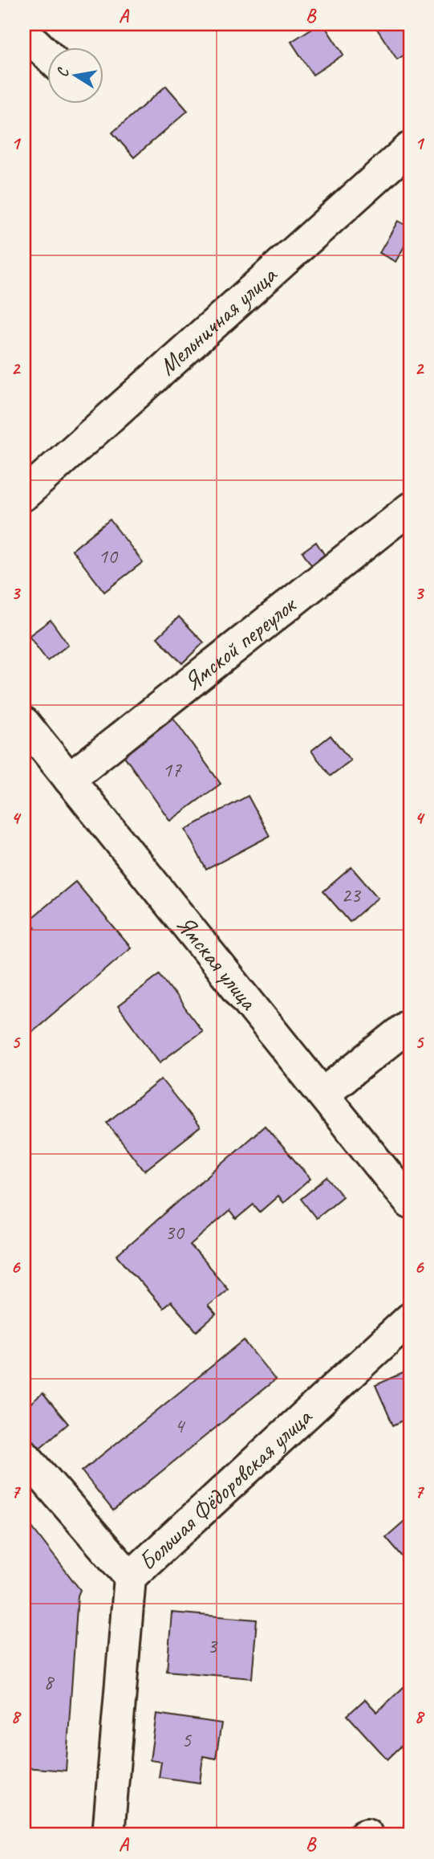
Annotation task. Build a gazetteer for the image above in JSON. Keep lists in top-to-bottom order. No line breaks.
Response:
{"streets":{"street":["Мельничная улица","Ямской переулок","Ямская улица","Большая Фёдоровская улица"]},"crossings":[["Ямской переулок","Ямская улица"]],"house_numbers":["10","17","23","30","4","3","8","5"],"north":"left","grid":{"columns":["A","B"],"rows":["1","2","3","4","5","6","7","8"]}}
